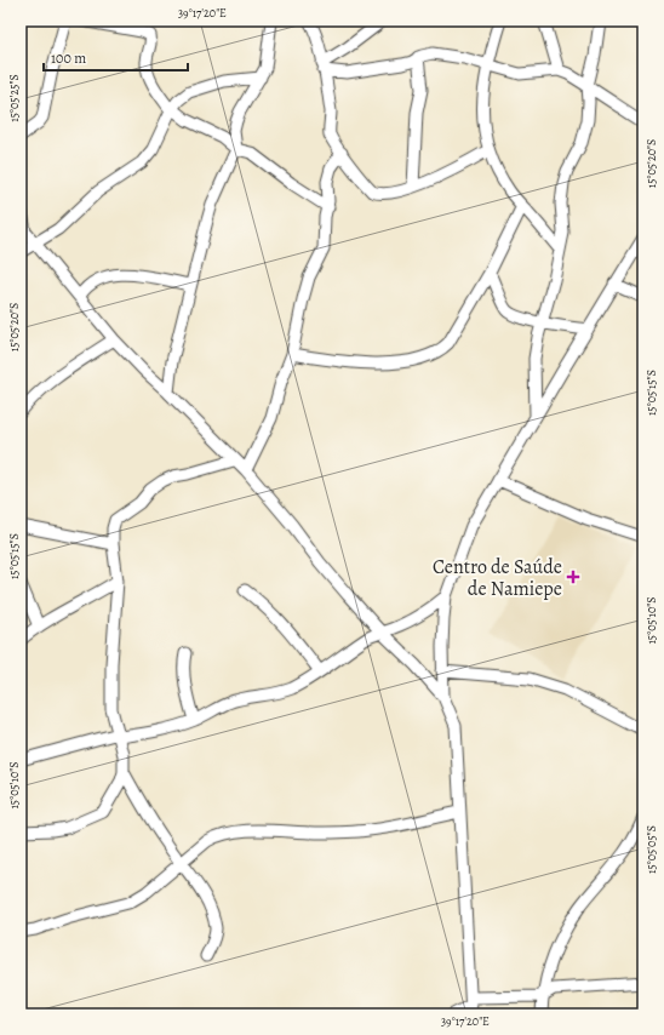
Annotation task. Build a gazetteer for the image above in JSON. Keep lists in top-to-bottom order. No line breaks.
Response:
{"places":{"health":["Centro de Saúde de Namiepe"]},"scale_bar":"100 m","coordinates":["39°17'20\"E","15°05'25\"S","15°05'20\"S","15°05'15\"S","15°05'10\"S","15°05'05\"S"]}
